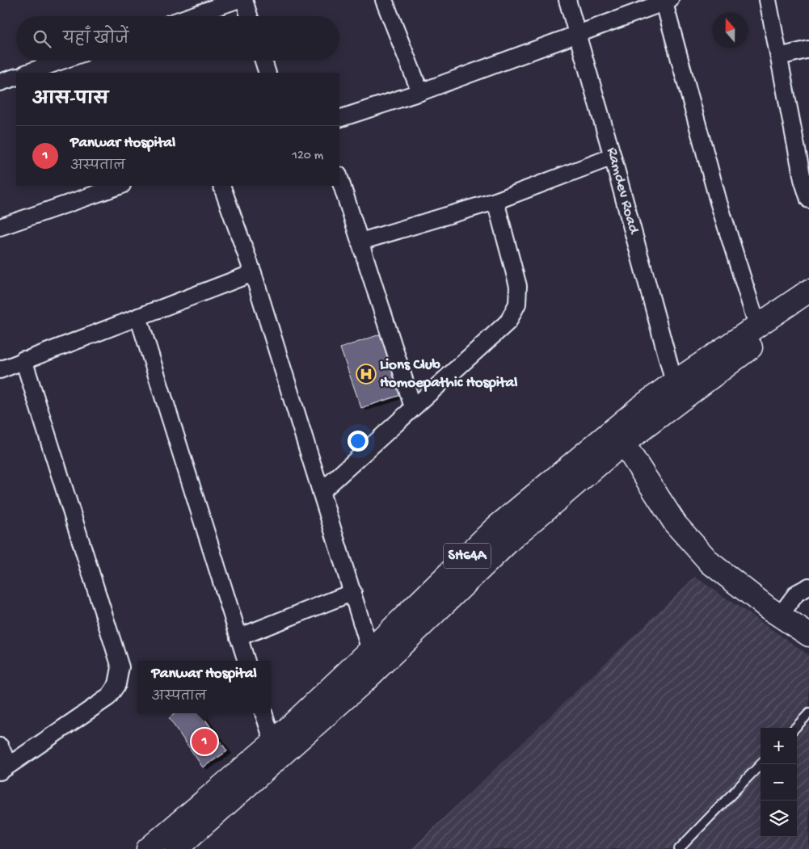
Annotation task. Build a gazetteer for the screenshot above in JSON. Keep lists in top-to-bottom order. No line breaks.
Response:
{"streets":{"main road":["SH64A"],"street":["Ramdev Road"]},"crossings":[["Ramdev Road","SH64A"]],"places":{"hospital":["Lions Club Homoepathic Hospital"]},"north":"top","page":{"search":"यहाँ खोजें","heading":"आस-पास","list":[{"mark":"1","name":"Panwar Hospital","note":"अस्पताल","value":"120 m"}],"popup":["Panwar Hospital","अस्पताल"],"pins":"1","map_buttons":["+","−"]}}
